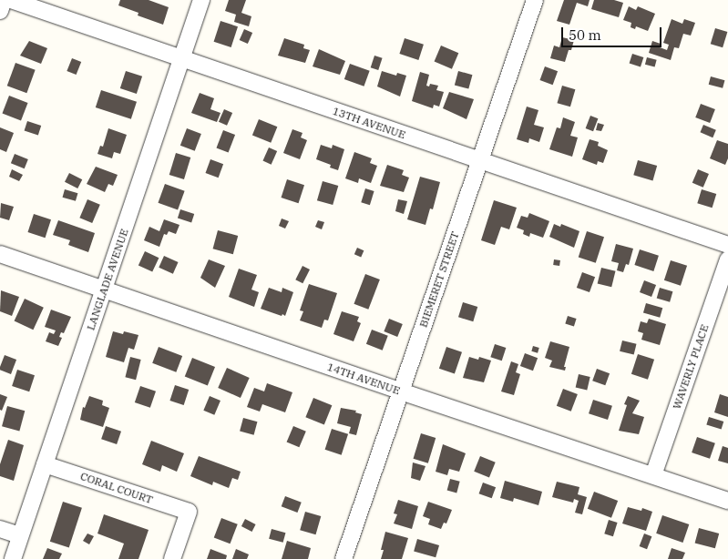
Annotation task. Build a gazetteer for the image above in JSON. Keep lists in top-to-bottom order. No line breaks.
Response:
{"streets":{"street":["13TH AVENUE","LANGLADE AVENUE","BIEMERET STREET","WAVERLY PLACE","14TH AVENUE","CORAL COURT"]},"crossings":[["13TH AVENUE","LANGLADE AVENUE"],["13TH AVENUE","BIEMERET STREET"],["LANGLADE AVENUE","14TH AVENUE"],["LANGLADE AVENUE","CORAL COURT"],["BIEMERET STREET","14TH AVENUE"],["WAVERLY PLACE","14TH AVENUE"]],"scale_bar":"50 m"}
